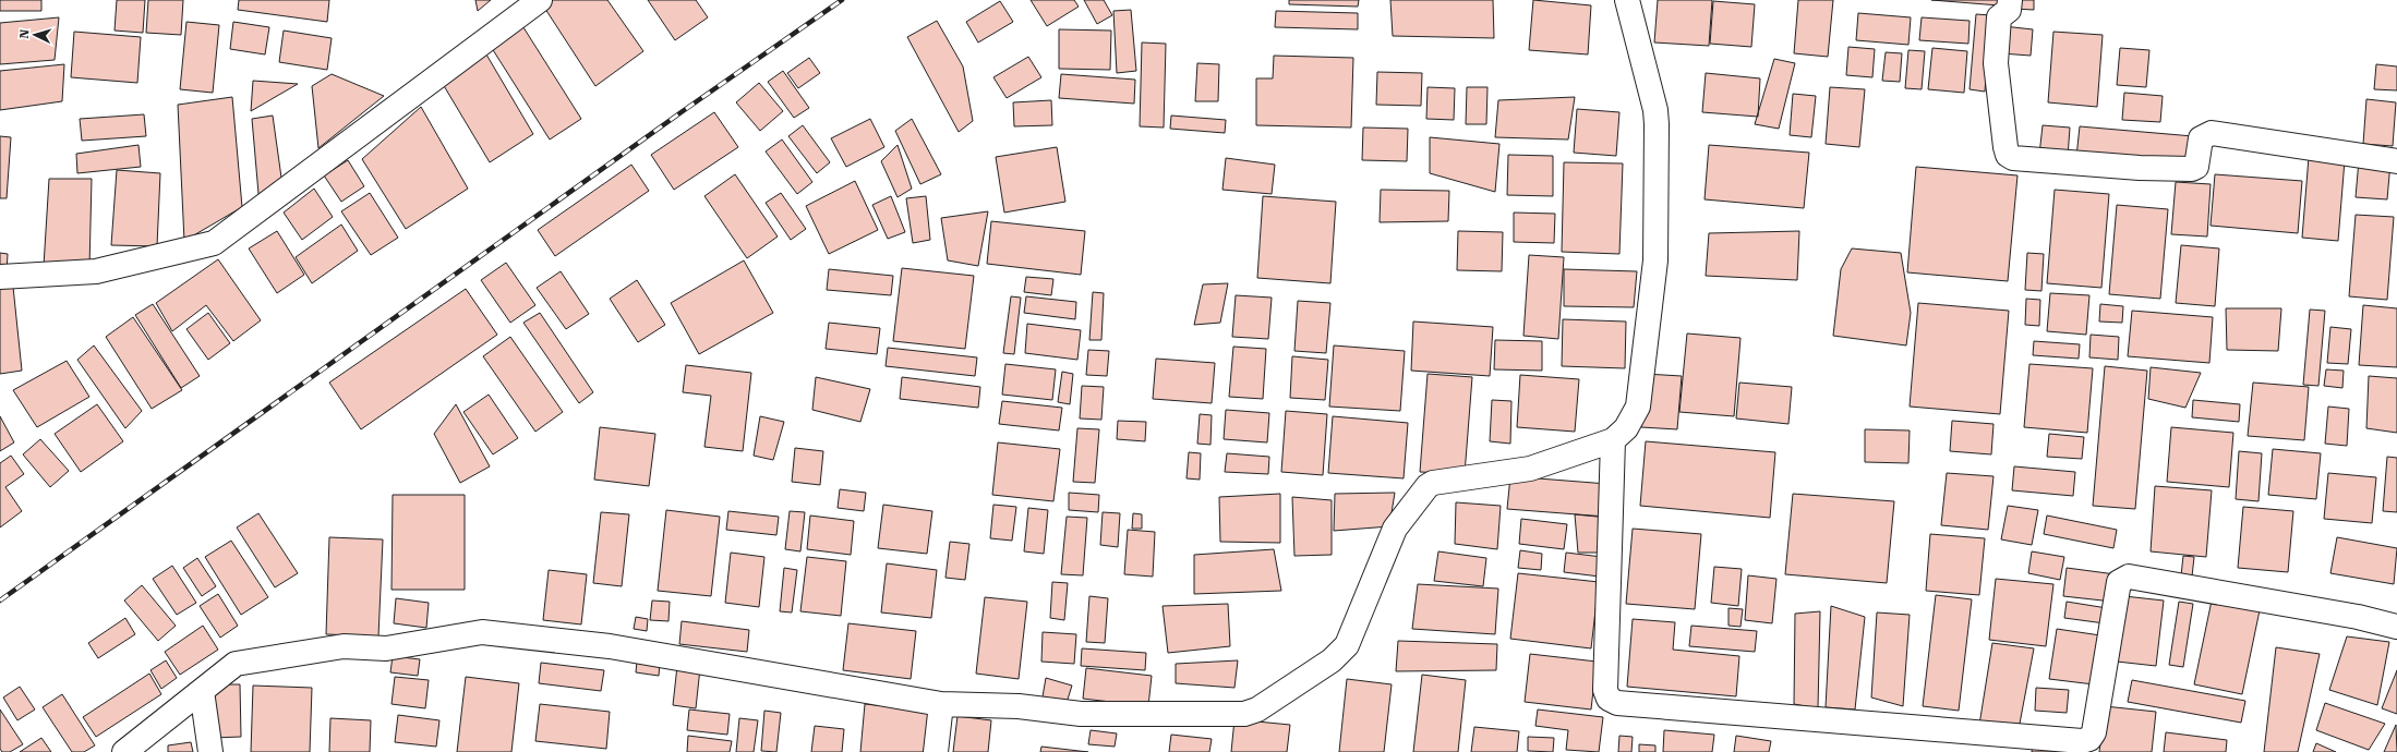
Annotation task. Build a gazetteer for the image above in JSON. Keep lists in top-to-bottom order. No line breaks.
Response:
{"north":"left"}
